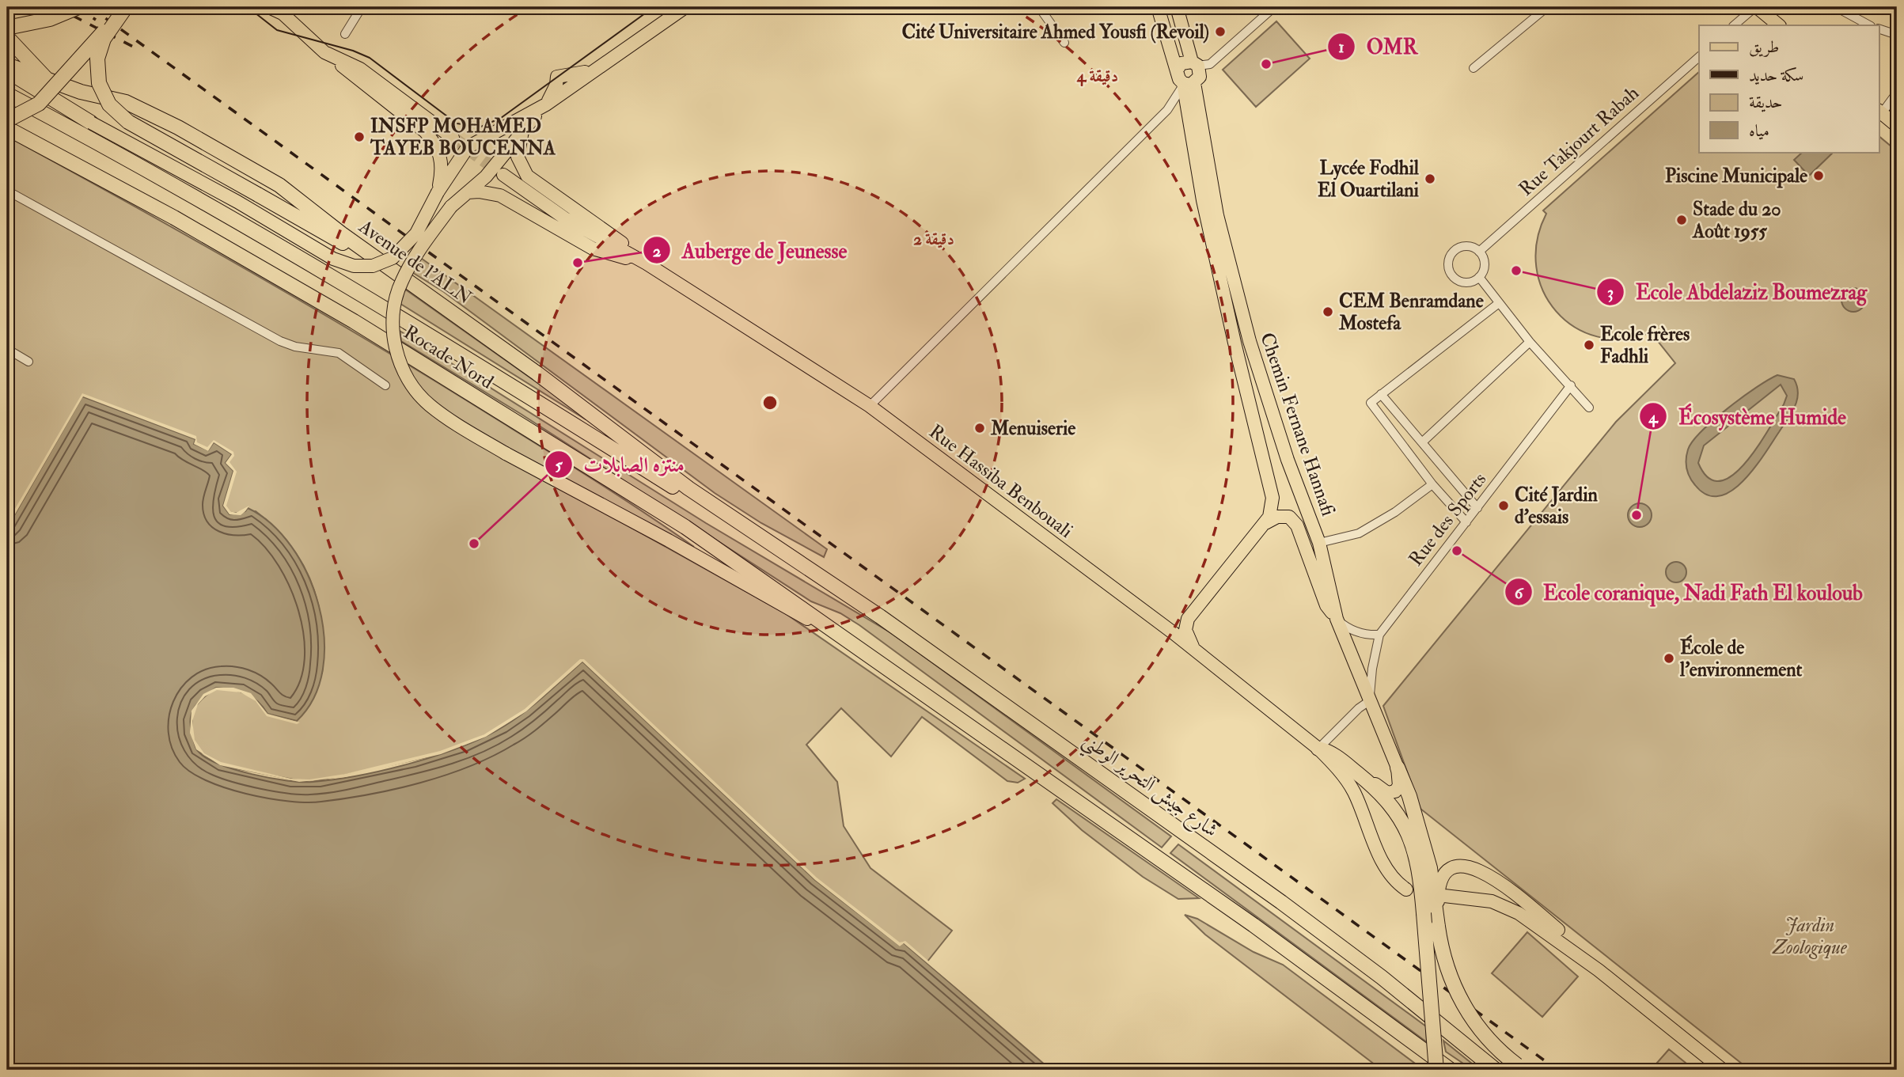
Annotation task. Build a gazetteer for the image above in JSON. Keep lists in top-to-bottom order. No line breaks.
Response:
{"streets":{"highway":["Avenue de l'ALN","Rocade Nord","شارع جيش التحرير الوطني"],"main road":["Chemin Fernane Hannafi","Rue Hassiba Benbouali"],"street":["Rue Takjourt Rabah","Rue des Sports"]},"crossings":[["Avenue de l'ALN","Rocade Nord"],["Avenue de l'ALN","شارع جيش التحرير الوطني"],["Rocade Nord","شارع جيش التحرير الوطني"],["Chemin Fernane Hannafi","Rue Hassiba Benbouali"]],"parks":["Jardin Zoologique"],"places":["Cité Universitaire Ahmed Yousfi (Revoil)","OMR","INSFP MOHAMED TAYEB BOUCENNA","Piscine Municipale","Lycée Fodhil El Ouartilani","Stade du 20 Août 1955","Auberge de Jeunesse","Ecole Abdelaziz Boumezrag","CEM Benramdane Mostefa","Ecole frères Fadhli","Menuiserie","Cité Jardin d'essais","Écosystème Humide","منتزه الصابلات","Ecole coranique, Nadi Fath El kouloub","École de l'environnement"],"legend":["طريق","سكة حديد","حديقة","مياه"],"rings":["4 دقيقة","2 دقيقة"]}
